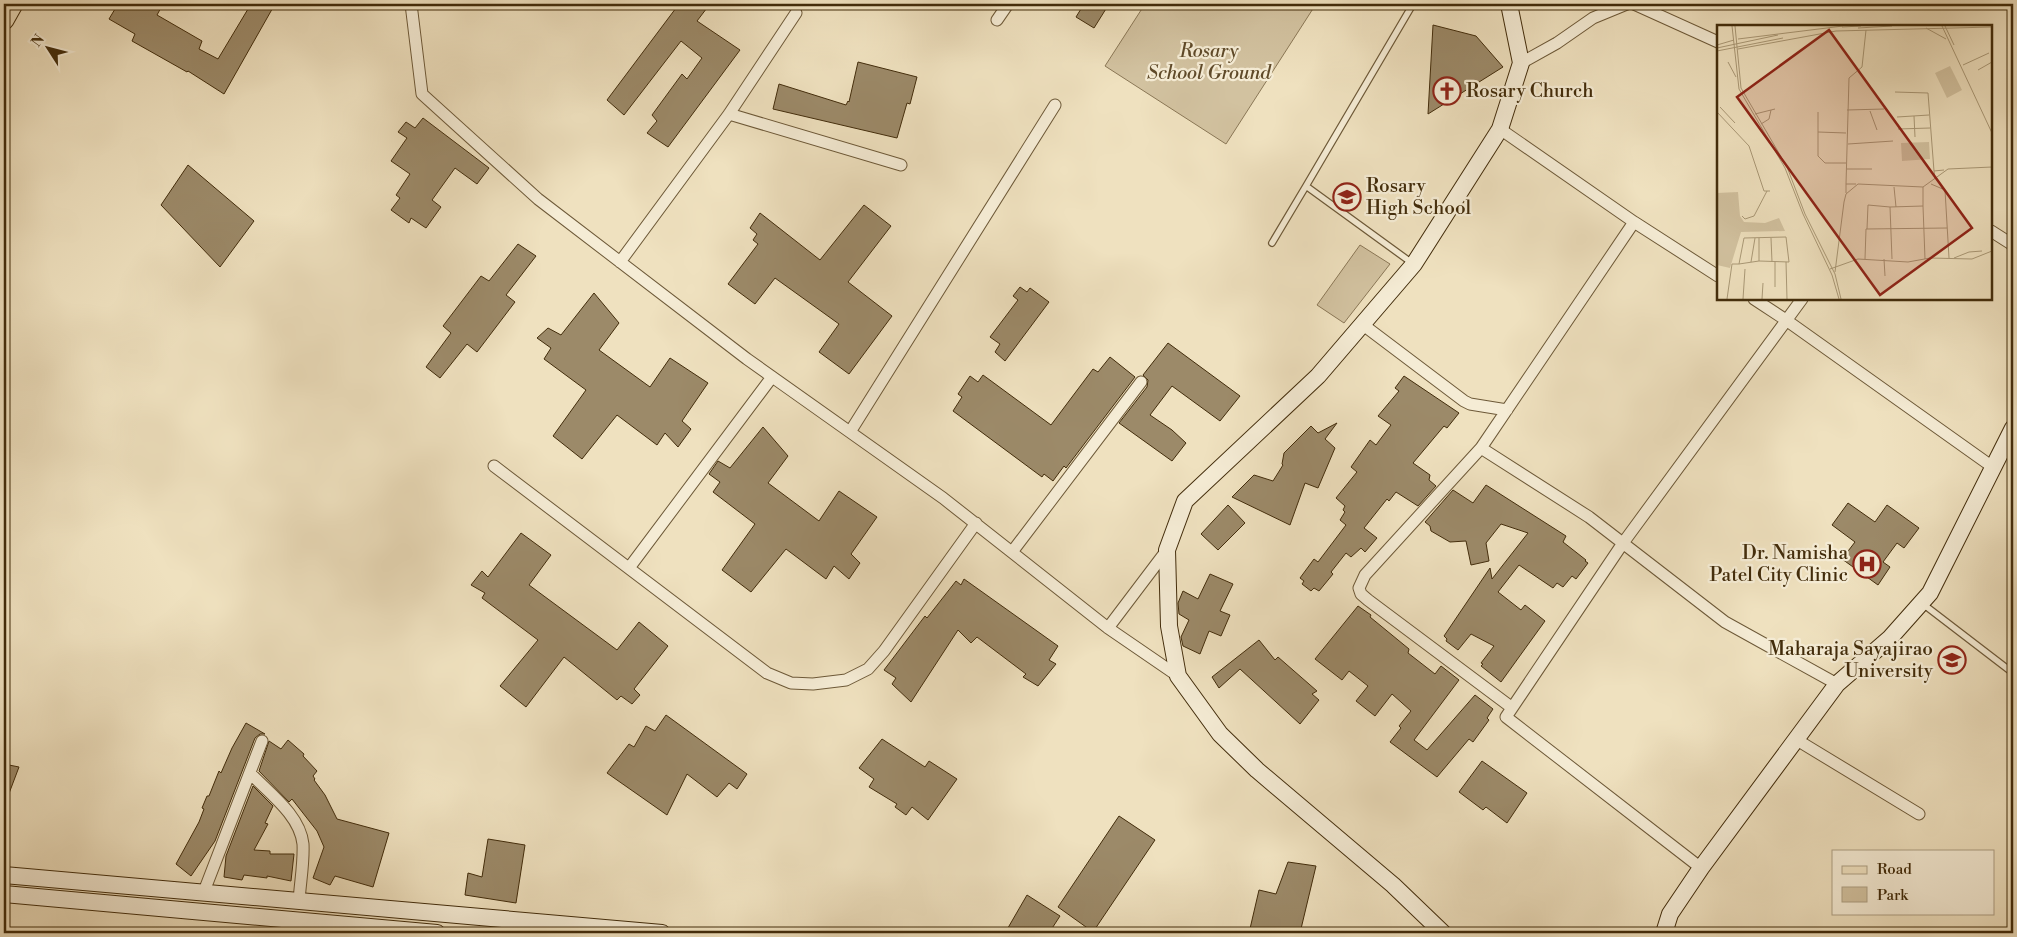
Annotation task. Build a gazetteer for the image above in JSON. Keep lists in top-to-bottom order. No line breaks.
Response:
{"parks":["Rosary School Ground"],"places":{"church":["Rosary Church"],"school or university":["Rosary High School","Maharaja Sayajirao University"],"hospital":["Dr. Namisha Patel City Clinic"]},"legend":["Road","Park"],"north":"top left"}
